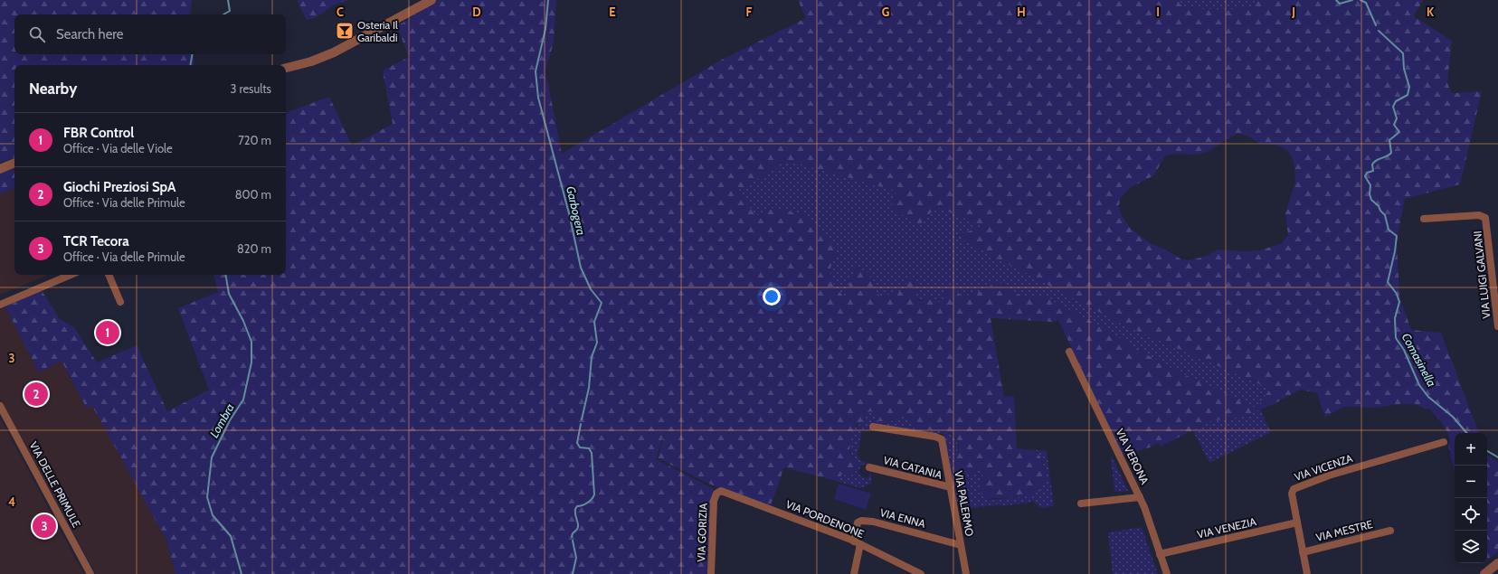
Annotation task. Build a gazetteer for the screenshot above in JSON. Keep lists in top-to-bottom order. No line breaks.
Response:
{"streets":{"street":["VIA LUIGI GALVANI","VIA VERONA","VIA CATANIA","VIA VICENZA","VIA DELLE PRIMULE","VIA PALERMO","VIA ENNA","VIA PORDENONE","VIA VENEZIA","VIA MESTRE","VIA GORIZIA"]},"crossings":[["VIA VERONA","VIA VENEZIA"],["VIA CATANIA","VIA PALERMO"],["VIA VICENZA","VIA VENEZIA"],["VIA VICENZA","VIA MESTRE"],["VIA PALERMO","VIA ENNA"],["VIA ENNA","VIA PORDENONE"],["VIA PORDENONE","VIA GORIZIA"]],"water":["Garbogera","Comasinella","Lombra"],"places":{"bar":["Osteria Il Garibaldi"]},"page":{"search":"Search here","heading":["Nearby","3 results"],"list":[{"mark":"1","name":"FBR Control","note":"Office · Via delle Viole","value":"720 m"},{"mark":"2","name":"Giochi Preziosi SpA","note":"Office · Via delle Primule","value":"800 m"},{"mark":"3","name":"TCR Tecora","note":"Office · Via delle Primule","value":"820 m"}],"pins":["1","2","3"],"map_buttons":["+","−"]},"grid":{"columns":["C","D","E","F","G","H","I","J","K"],"rows":["3","4"]}}
